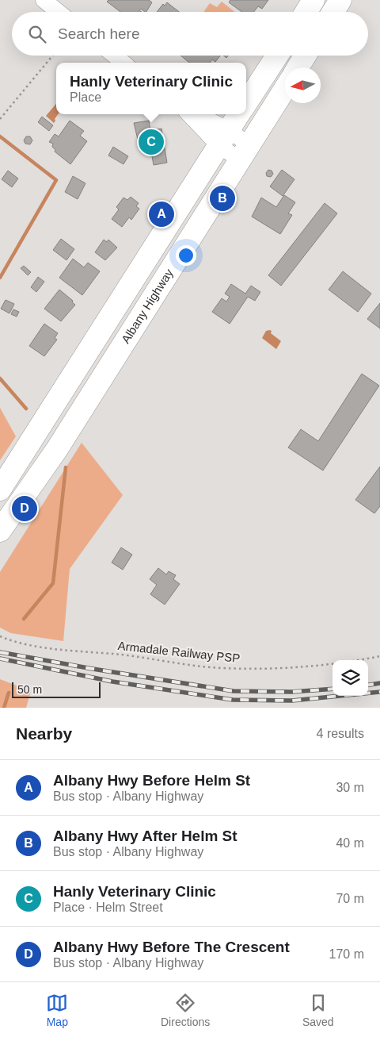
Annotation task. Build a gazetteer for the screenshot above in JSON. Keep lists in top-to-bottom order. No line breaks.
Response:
{"streets":{"highway":["Albany Highway"],"path":["Armadale Railway PSP"]},"scale_bar":"50 m","north":"left","page":{"search":"Search here","popup":["Hanly Veterinary Clinic","Place"],"pins":["C","B","A","D"],"scale":"50 m","heading":["Nearby","4 results"],"list":[{"mark":"A","name":"Albany Hwy Before Helm St","note":"Bus stop · Albany Highway","value":"30 m"},{"mark":"B","name":"Albany Hwy After Helm St","note":"Bus stop · Albany Highway","value":"40 m"},{"mark":"C","name":"Hanly Veterinary Clinic","note":"Place · Helm Street","value":"70 m"},{"mark":"D","name":"Albany Hwy Before The Crescent","note":"Bus stop · Albany Highway","value":"170 m"}],"nav":["Map","Directions","Saved"]}}
